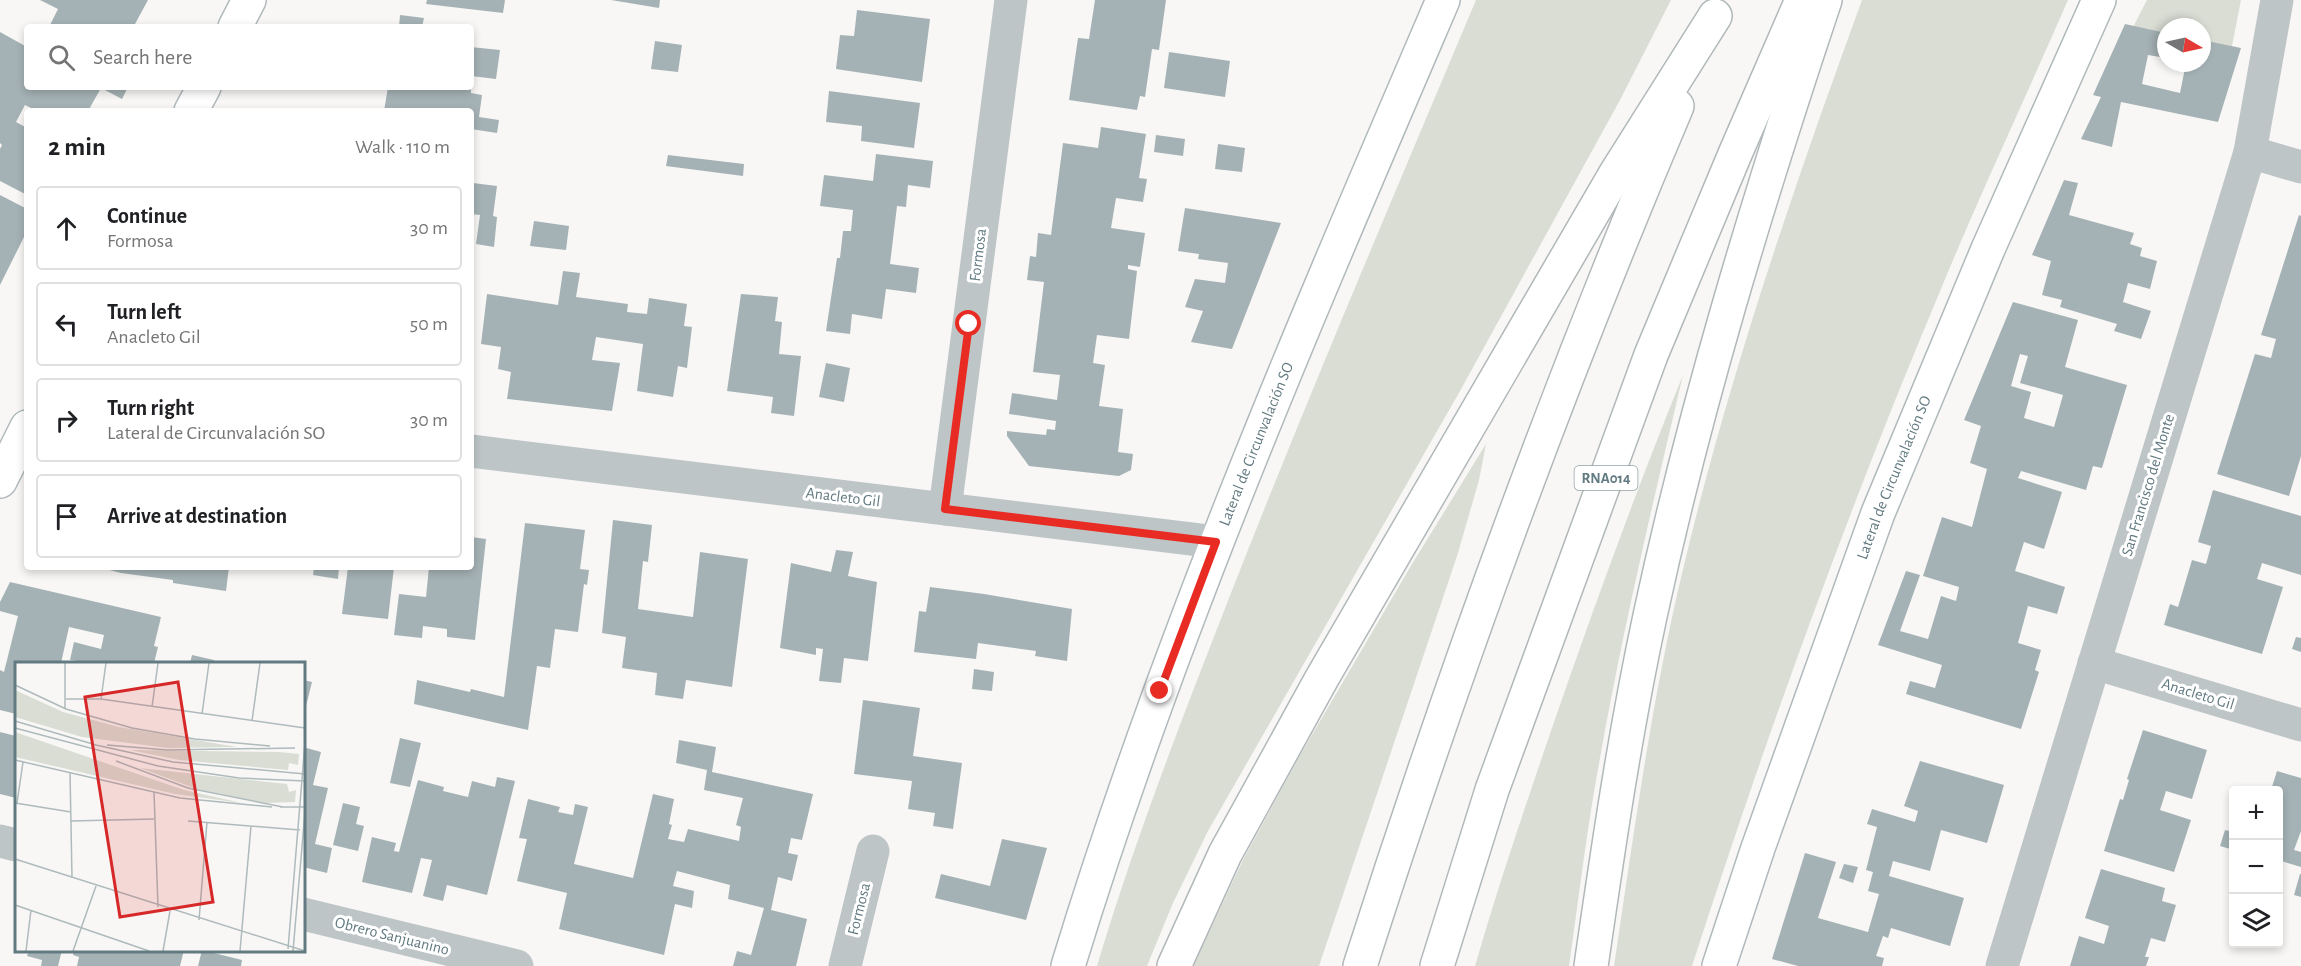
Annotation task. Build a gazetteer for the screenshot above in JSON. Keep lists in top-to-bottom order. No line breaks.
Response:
{"streets":{"main road":["Lateral de Circunvalación SO","RNA014"],"street":["Formosa","San Francisco del Monte","Anacleto Gil","Obrero Sanjuanino"]},"crossings":[["Formosa","Anacleto Gil"],["Lateral de Circunvalación SO","Anacleto Gil"],["San Francisco del Monte","Anacleto Gil"]],"north":"right","page":{"search":"Search here","heading":["2 min","Walk · 110 m"],"list":[["Continue","Formosa","30 m"],["Turn left","Anacleto Gil","50 m"],["Turn right","Lateral de Circunvalación SO","30 m"],"Arrive at destination"],"map_buttons":["+","−"]}}
